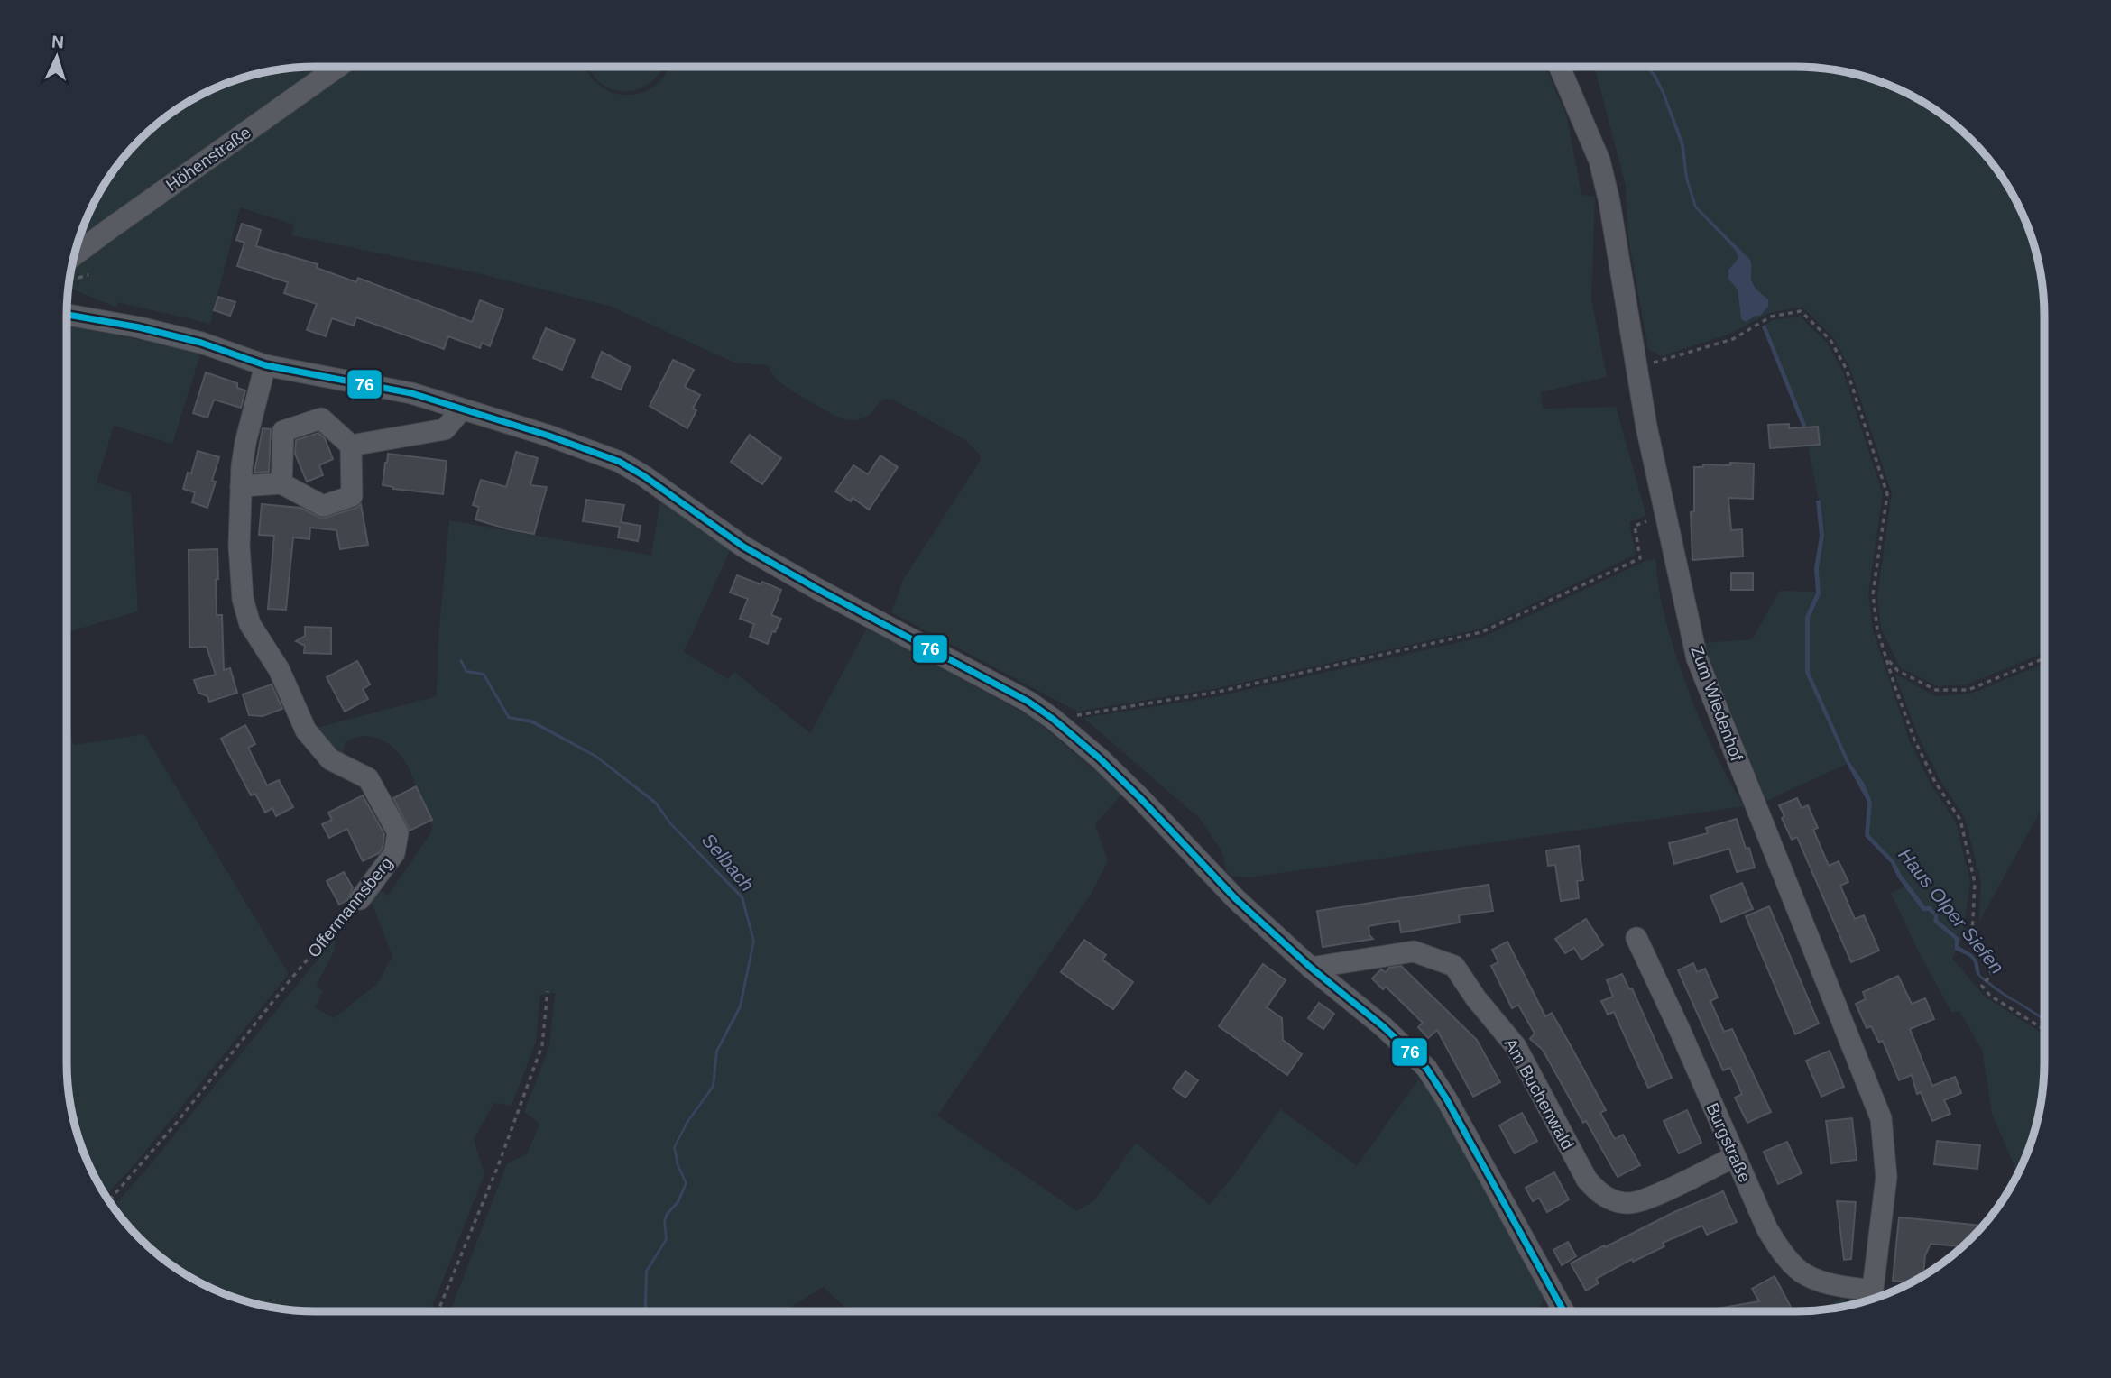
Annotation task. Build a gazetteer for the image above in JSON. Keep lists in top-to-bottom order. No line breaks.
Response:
{"streets":{"street":["Höhenstraße","Zum Wiedenhof","Offermannsberg","Am Buchenwald","Burgstraße"]},"crossings":[["Zum Wiedenhof","Burgstraße"],["Am Buchenwald","Burgstraße"]],"water":["Selbach","Haus Olper Siefen"],"lines":["transit line 76"],"north":"top"}
